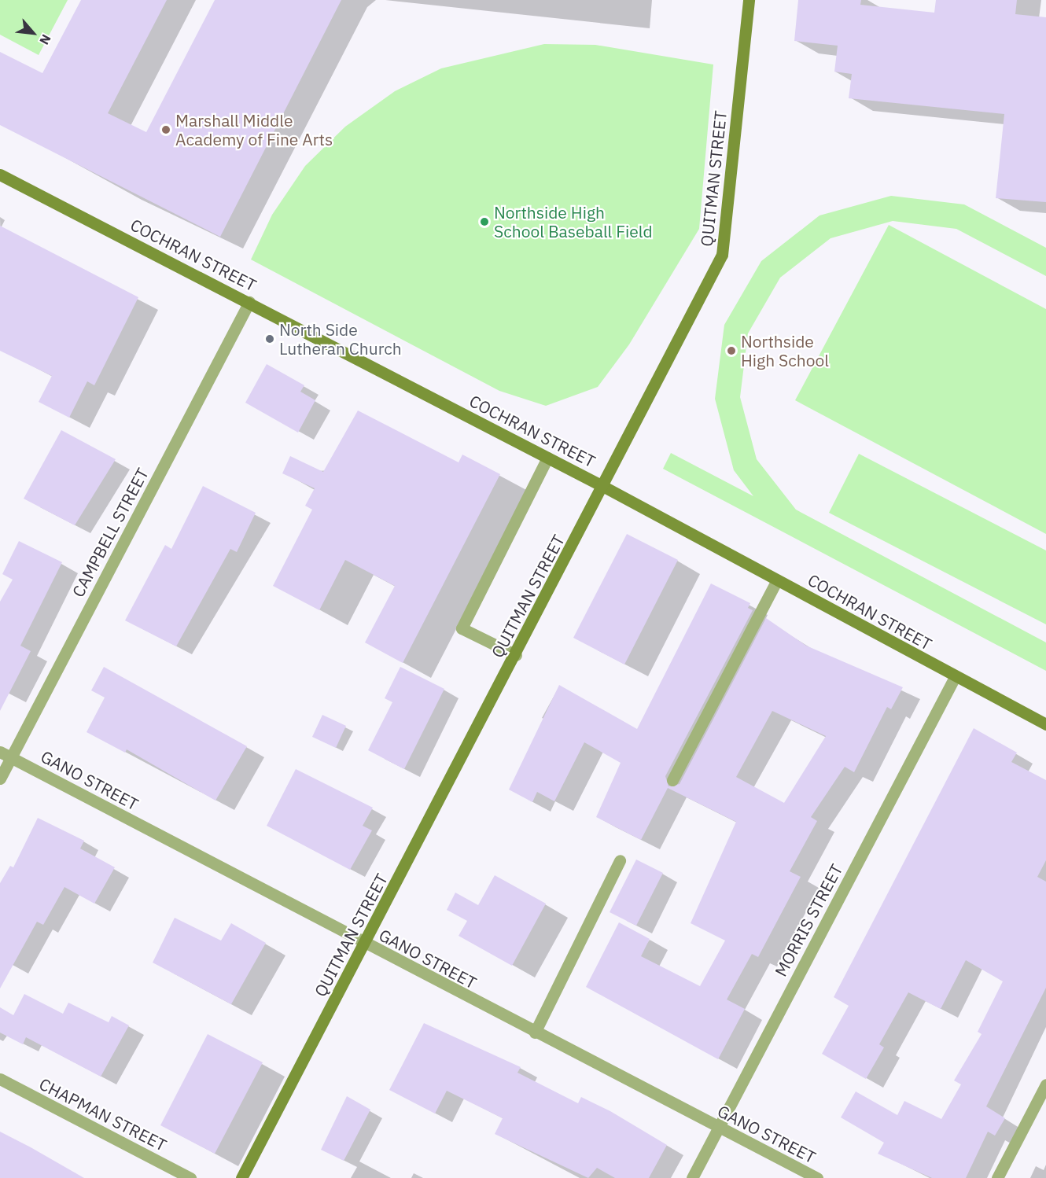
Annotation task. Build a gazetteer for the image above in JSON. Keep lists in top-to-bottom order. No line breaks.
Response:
{"streets":{"main road":["QUITMAN STREET","COCHRAN STREET"],"street":["CAMPBELL STREET","GANO STREET","MORRIS STREET","CHAPMAN STREET"]},"crossings":[["QUITMAN STREET","COCHRAN STREET"],["QUITMAN STREET","GANO STREET"],["COCHRAN STREET","CAMPBELL STREET"],["COCHRAN STREET","MORRIS STREET"],["CAMPBELL STREET","GANO STREET"],["GANO STREET","MORRIS STREET"]],"places":["Marshall Middle Academy of Fine Arts","Northside High School Baseball Field","North Side Lutheran Church","Northside High School"],"north":"bottom right"}
